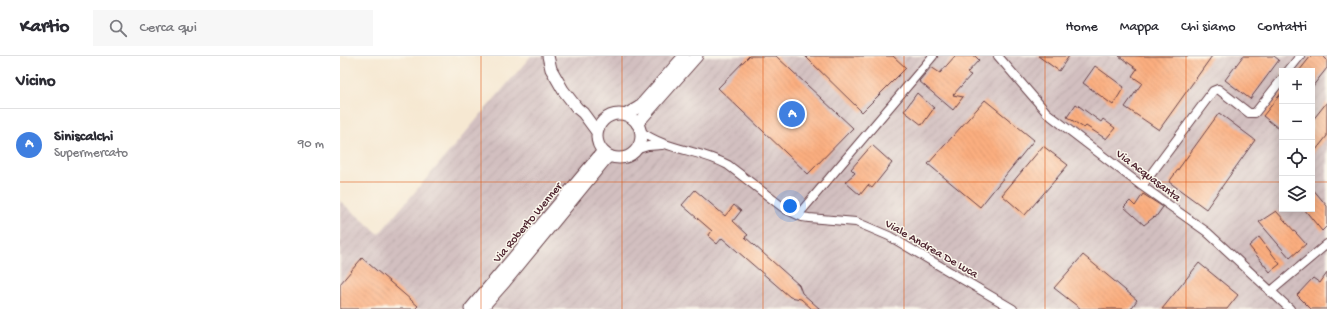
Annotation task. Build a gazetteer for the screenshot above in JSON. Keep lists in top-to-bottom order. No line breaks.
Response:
{"streets":{"main road":["Via Roberto Wenner"],"street":["Via Acquasanta","Viale Andrea De Luca"]},"page":{"header":"Kartio","search":"Cerca qui","nav":["Home","Mappa","Chi siamo","Contatti"],"heading":"Vicino","map_buttons":["+","−"],"pins":"A","list":[{"mark":"A","name":"Siniscalchi","note":"Supermercato","value":"90 m"}]}}
